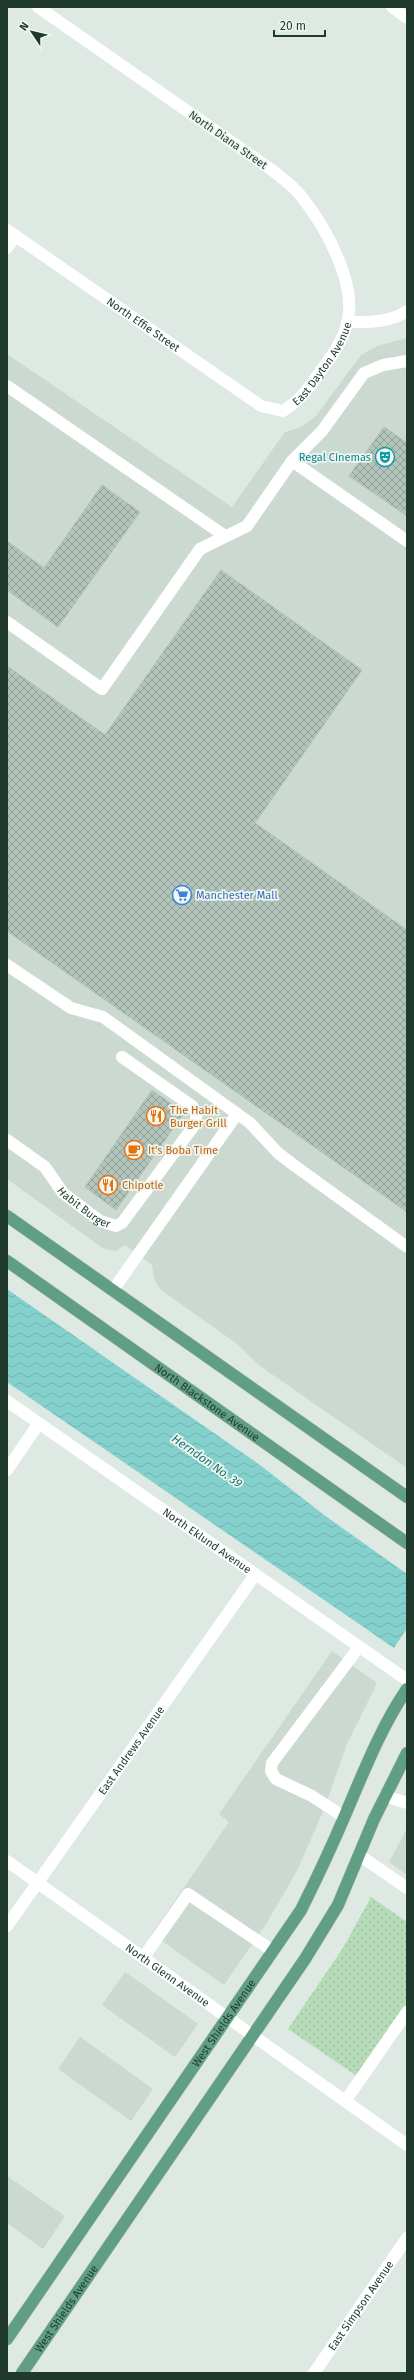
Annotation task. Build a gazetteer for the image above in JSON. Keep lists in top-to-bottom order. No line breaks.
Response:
{"streets":{"main road":["North Blackstone Avenue","West Shields Avenue"],"street":["North Diana Street","North Effie Street","East Dayton Avenue","Habit Burger","North Eklund Avenue","East Andrews Avenue","North Glenn Avenue","East Simpson Avenue"]},"crossings":[["North Diana Street","East Dayton Avenue"],["North Effie Street","East Dayton Avenue"],["North Eklund Avenue","East Andrews Avenue"],["East Andrews Avenue","North Glenn Avenue"],["North Glenn Avenue","West Shields Avenue"]],"water":["Herndon No. 39"],"places":{"theatre":["Regal Cinemas"],"supermarket":["Manchester Mall"],"restaurant":["The Habit Burger Grill","Chipotle"],"cafe":["It's Boba Time"]},"scale_bar":"20 m","north":"top left"}
